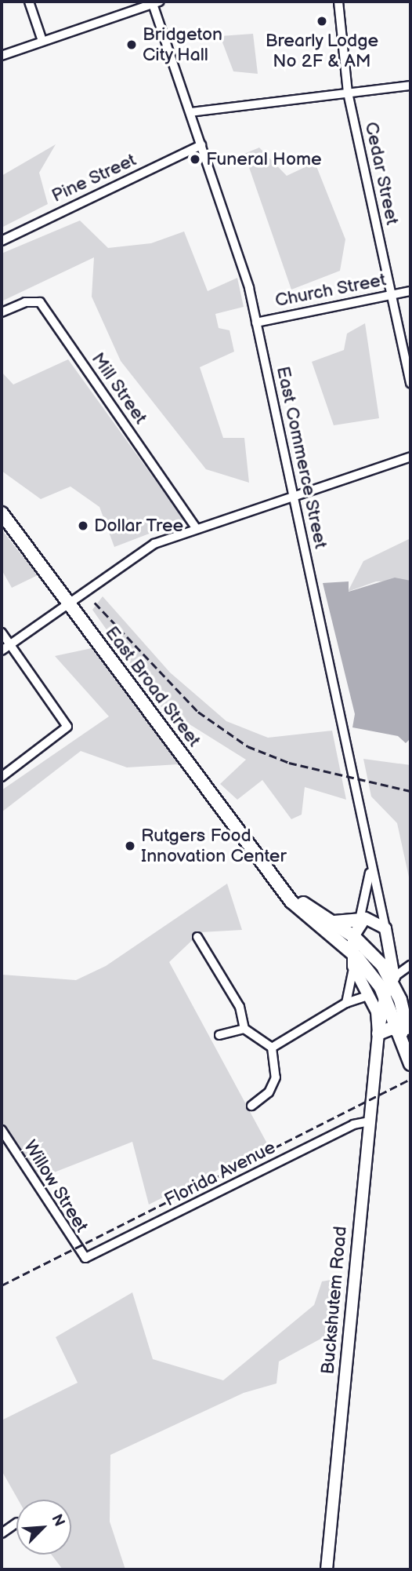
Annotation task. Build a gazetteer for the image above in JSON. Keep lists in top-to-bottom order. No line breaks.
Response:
{"streets":{"highway":["East Broad Street"],"main road":["Buckshutem Road"],"street":["Cedar Street","Pine Street","Church Street","Mill Street","East Commerce Street","Florida Avenue","Willow Street"]},"crossings":[["Cedar Street","Church Street"],["Pine Street","East Commerce Street"],["Church Street","East Commerce Street"],["Florida Avenue","Willow Street"],["Florida Avenue","Buckshutem Road"]],"places":["Brearly Lodge No 2F & AM","Bridgeton City Hall","Funeral Home","Dollar Tree","Rutgers Food Innovation Center"],"north":"top right"}
